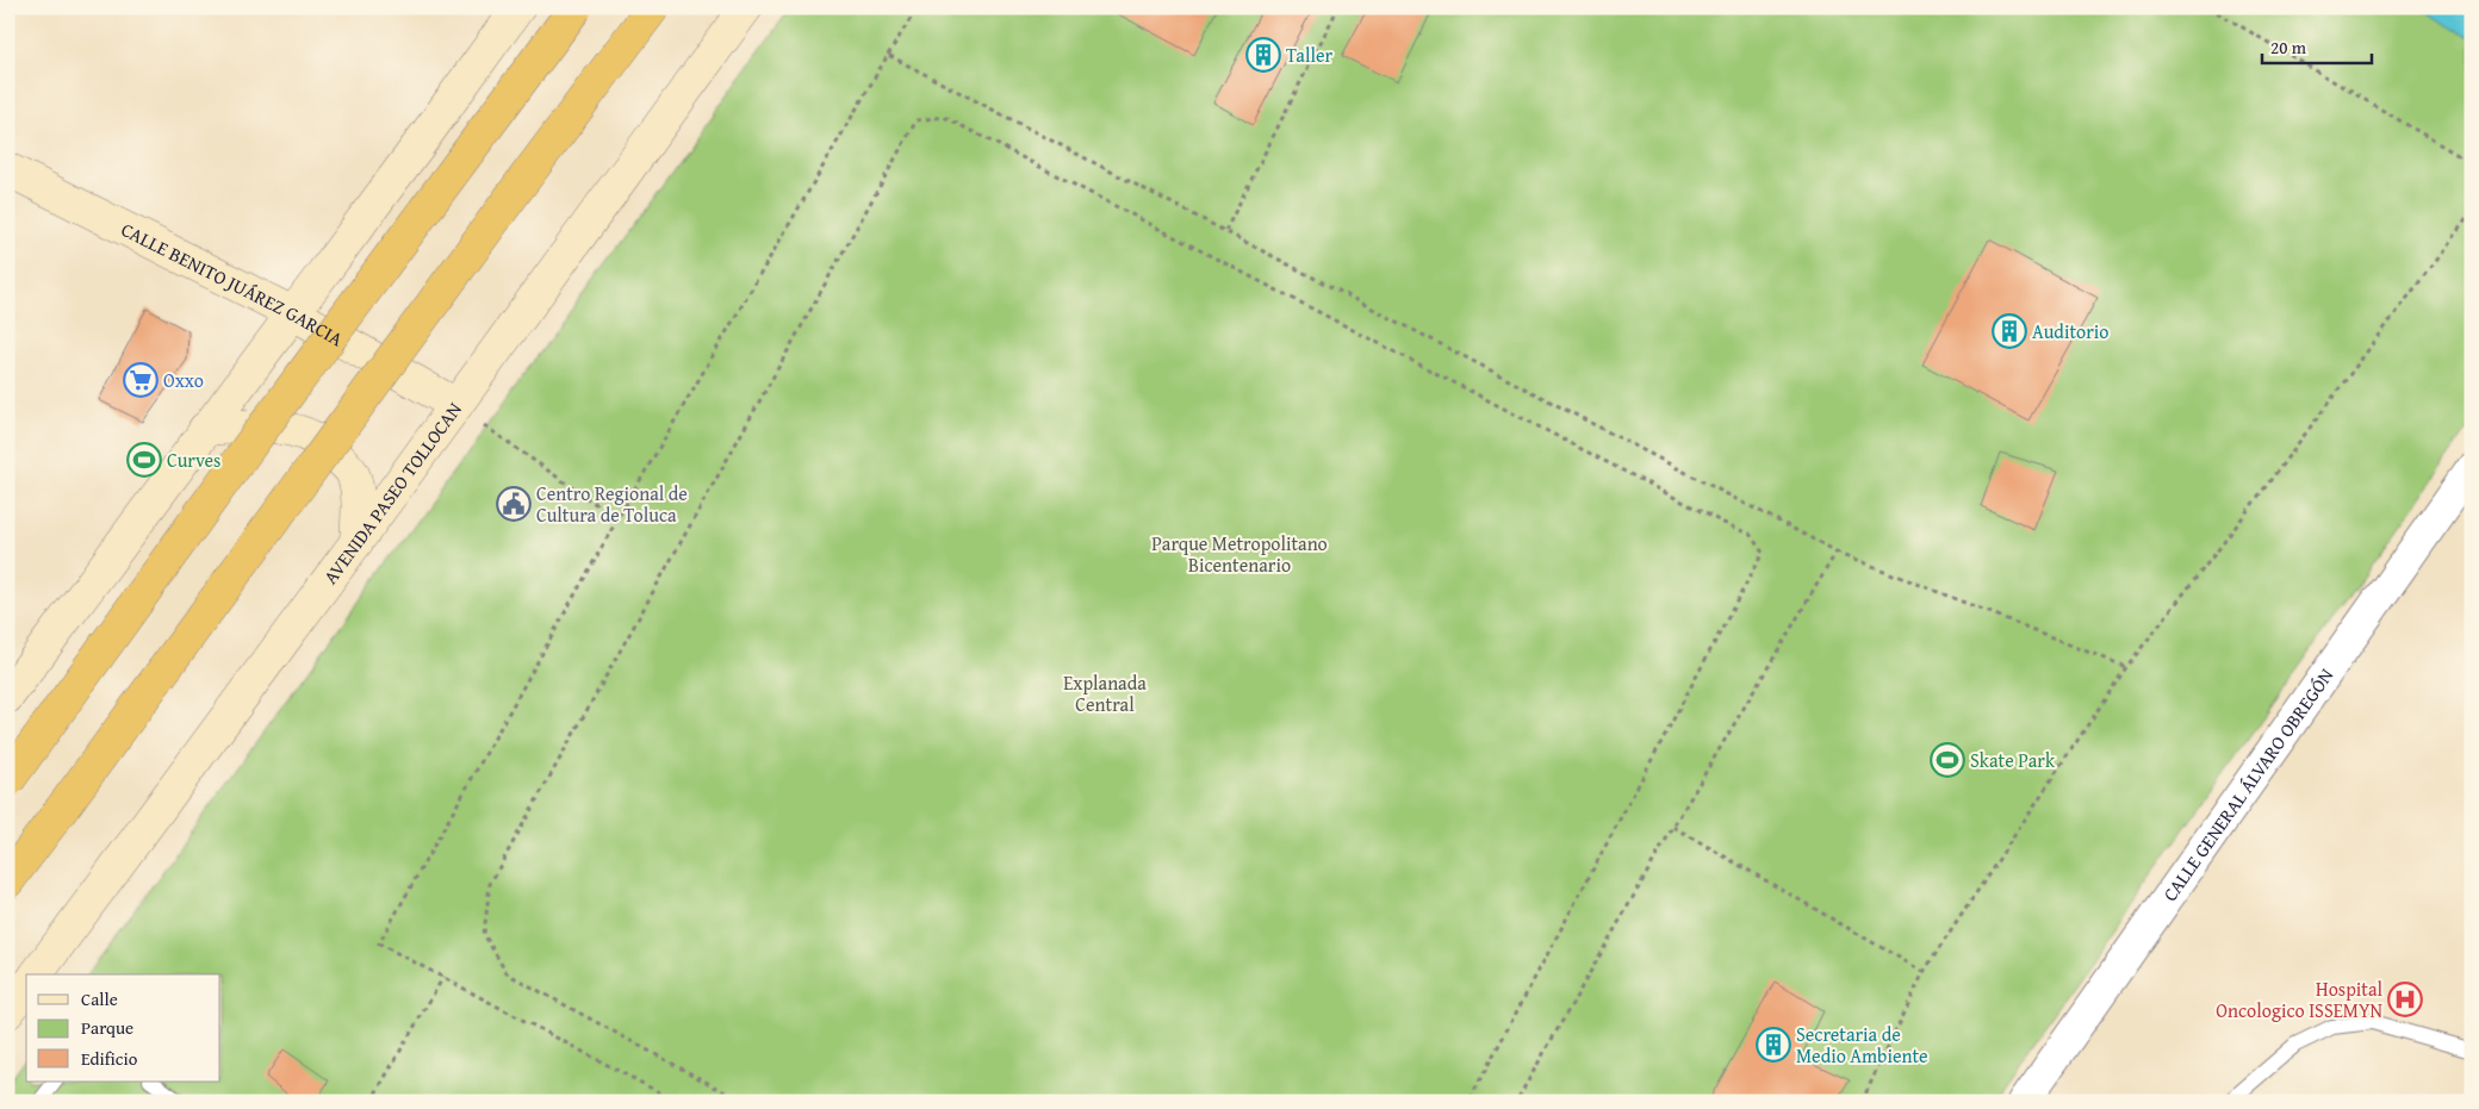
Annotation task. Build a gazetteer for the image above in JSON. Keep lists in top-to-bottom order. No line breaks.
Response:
{"streets":{"main road":["CALLE BENITO JUÁREZ GARCIA","AVENIDA PASEO TOLLOCAN"],"street":["CALLE GENERAL ÁLVARO OBREGÓN"]},"crossings":[["CALLE BENITO JUÁREZ GARCIA","AVENIDA PASEO TOLLOCAN"]],"parks":["Parque Metropolitano Bicentenario","Explanada Central"],"places":{"building":["Taller","Auditorio","Secretaria de Medio Ambiente"],"supermarket":["Oxxo"],"sports":["Curves","Skate Park"],"public building":["Centro Regional de Cultura de Toluca"],"hospital":["Hospital Oncologico ISSEMYN"]},"legend":["Calle","Parque","Edificio"],"scale_bar":"20 m"}
